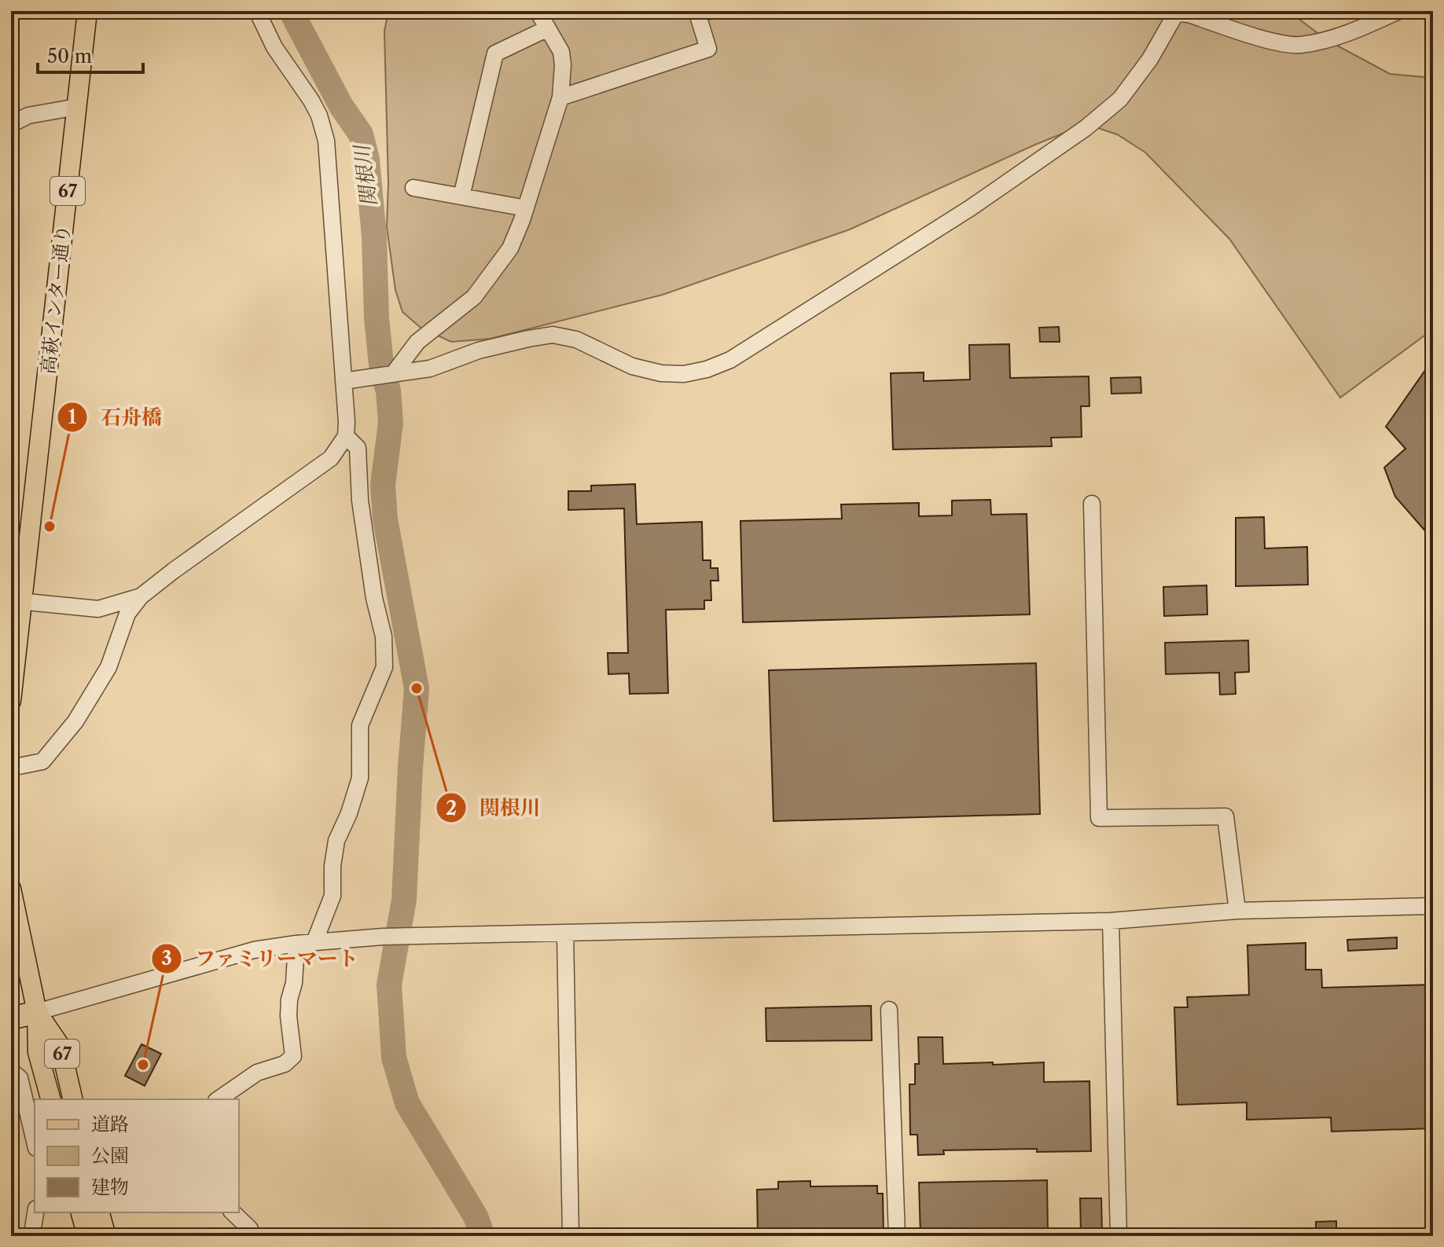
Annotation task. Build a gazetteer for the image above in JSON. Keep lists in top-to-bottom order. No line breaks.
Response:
{"streets":{"main road":["67","高萩インター通り"]},"water":["関根川"],"places":["石舟橋","関根川","ファミリーマート"],"legend":["道路","公園","建物"],"scale_bar":"50 m"}
